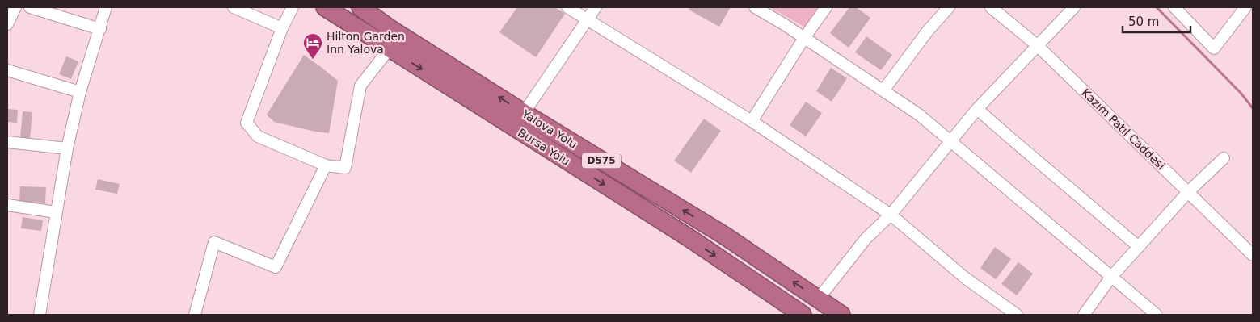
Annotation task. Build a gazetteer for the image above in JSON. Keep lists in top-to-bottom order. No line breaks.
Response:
{"streets":{"highway":["Yalova Yolu","Bursa Yolu","D575"],"street":["Kazım Patıl Caddesi"]},"one_way":["Yalova Yolu","Bursa Yolu"],"places":{"hotel":["Hilton Garden Inn Yalova"]},"scale_bar":"50 m"}
